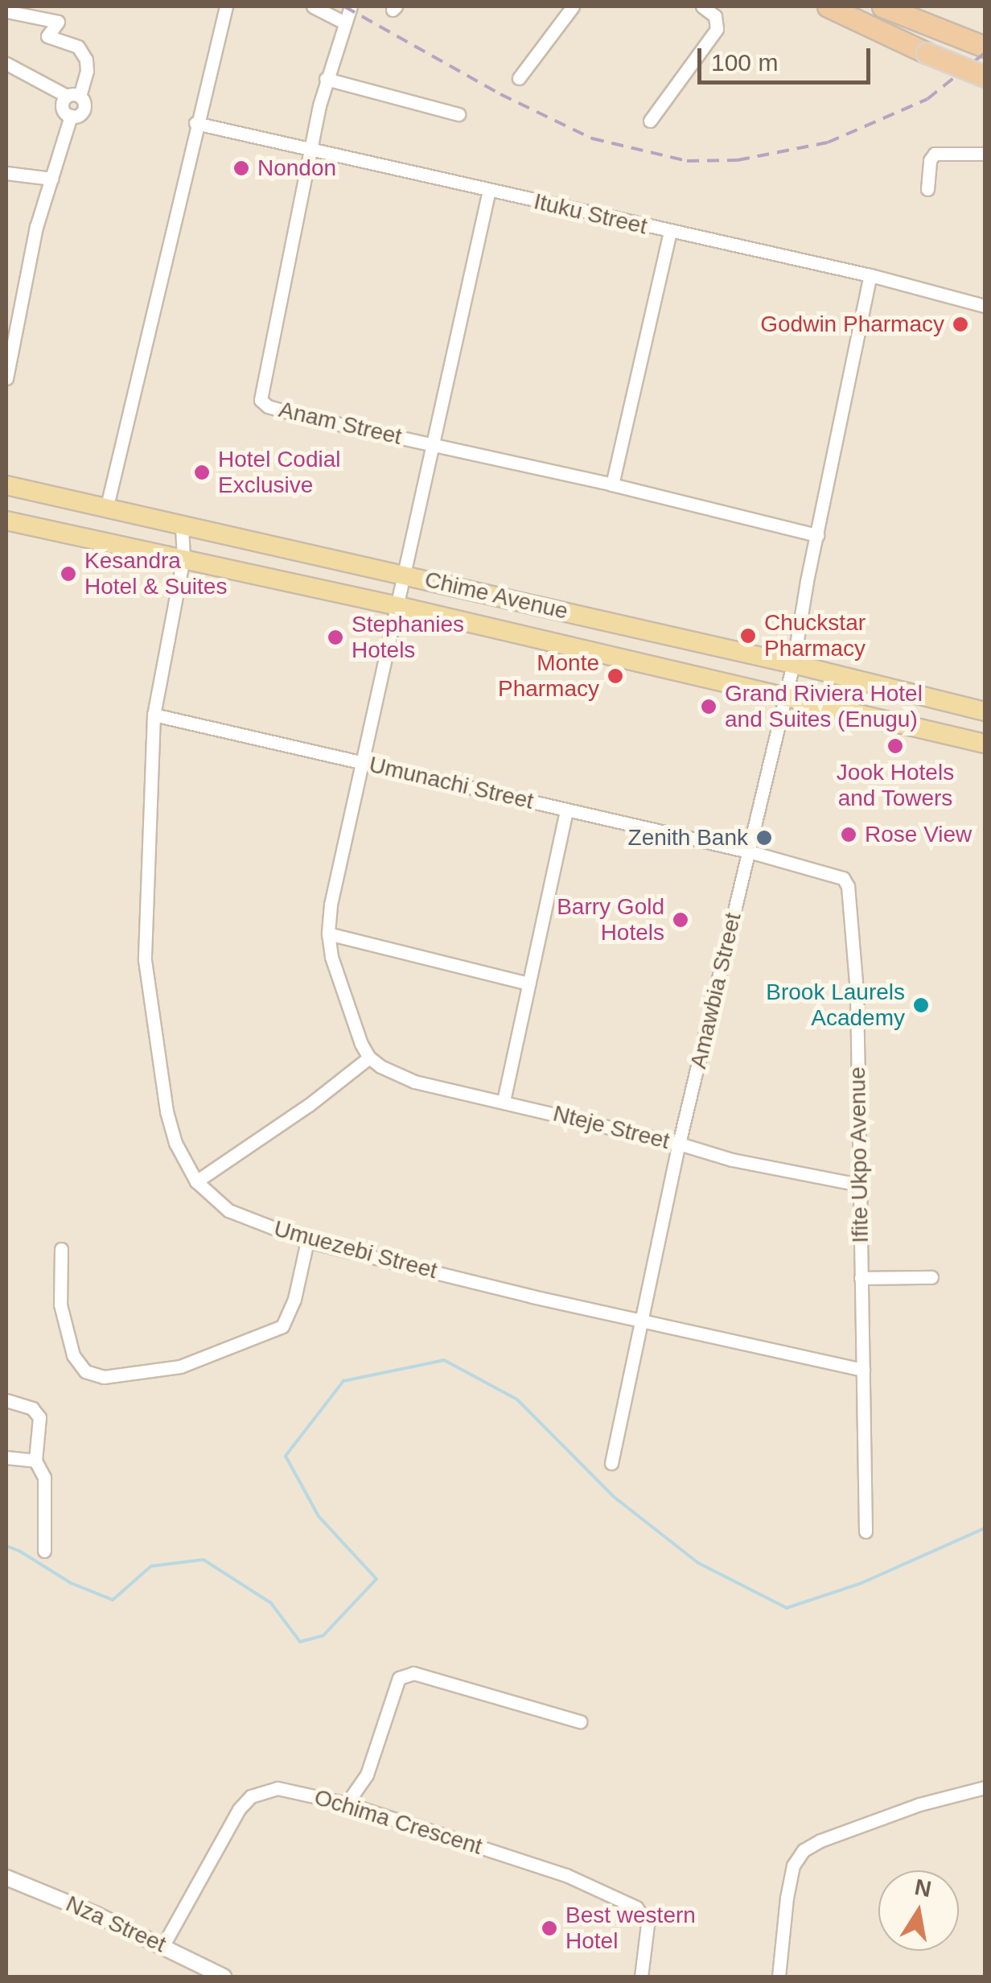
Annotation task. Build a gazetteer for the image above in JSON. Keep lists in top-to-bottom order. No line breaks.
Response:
{"streets":{"main road":["Chime Avenue"],"street":["Ituku Street","Anam Street","Umunachi Street","Amawbia Street","Nteje Street","Ifite Ukpo Avenue","Umuezebi Street","Ochima Crescent","Nza Street"]},"crossings":[["Ituku Street","Anam Street"],["Ituku Street","Amawbia Street"],["Anam Street","Amawbia Street"],["Chime Avenue","Amawbia Street"],["Chime Avenue","Umuezebi Street"],["Umunachi Street","Amawbia Street"],["Umunachi Street","Ifite Ukpo Avenue"],["Umunachi Street","Umuezebi Street"],["Amawbia Street","Nteje Street"],["Amawbia Street","Ifite Ukpo Avenue"],["Amawbia Street","Umuezebi Street"],["Nteje Street","Ifite Ukpo Avenue"],["Ifite Ukpo Avenue","Umuezebi Street"],["Ochima Crescent","Nza Street"]],"places":["Nondon","Godwin Pharmacy","Hotel Codial Exclusive","Kesandra Hotel & Suites","Chuckstar Pharmacy","Stephanies Hotels","Monte Pharmacy","Grand Riviera Hotel and Suites (Enugu)","Jook Hotels and Towers","Rose View","Zenith Bank","Barry Gold Hotels","Brook Laurels Academy","Best western Hotel"],"scale_bar":"100 m","north":"top"}
